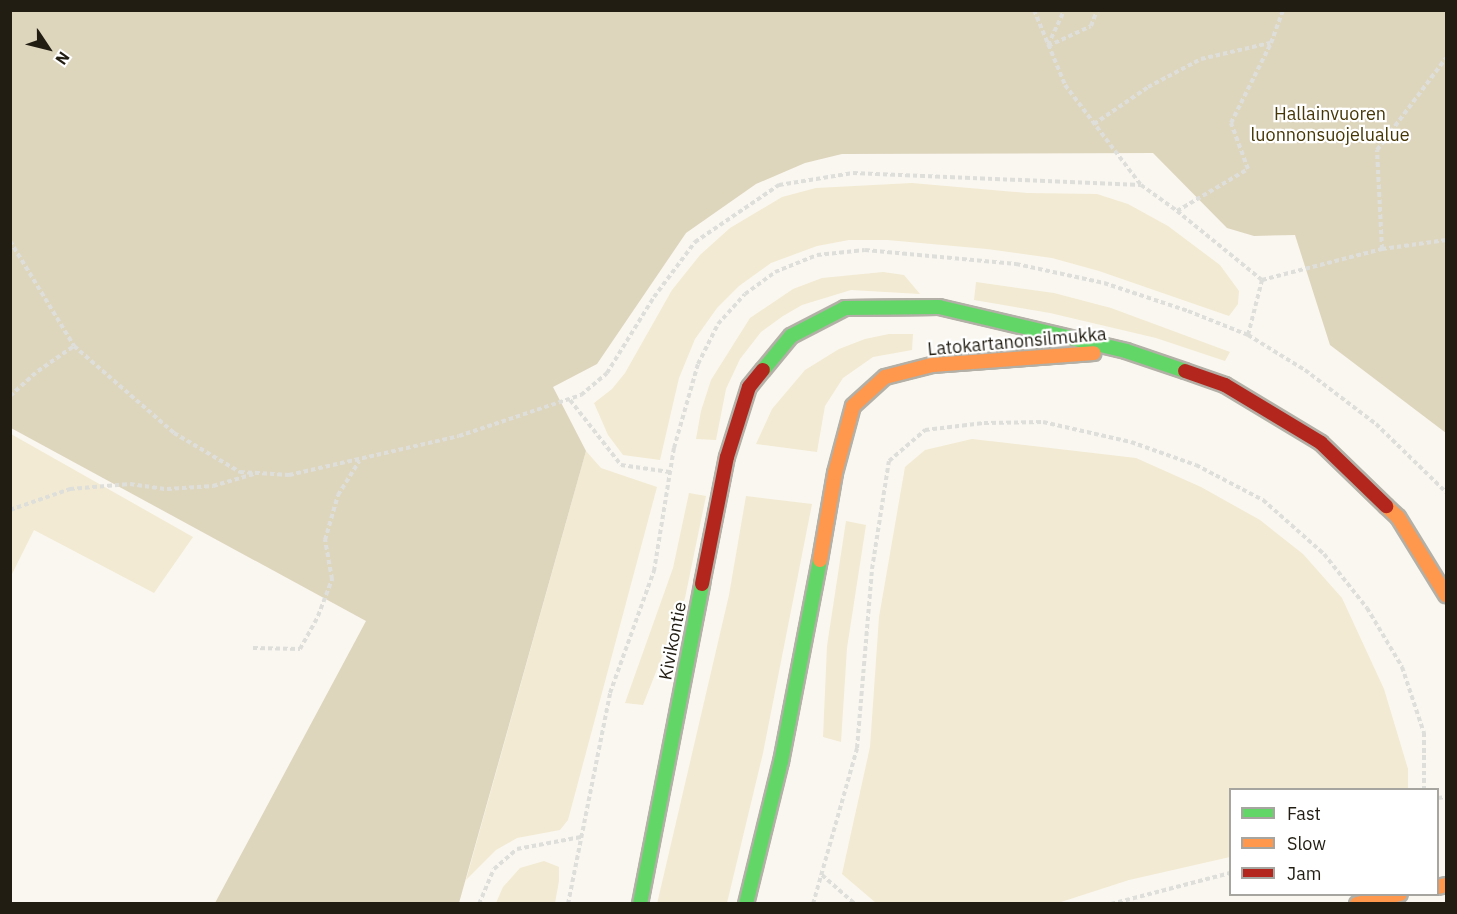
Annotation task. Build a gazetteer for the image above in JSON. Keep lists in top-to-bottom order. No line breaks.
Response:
{"streets":{"street":["Latokartanonsilmukka","Kivikontie"]},"crossings":[["Latokartanonsilmukka","Kivikontie"]],"parks":["Hallainvuoren luonnonsuojelualue"],"legend":["Fast","Slow","Jam"],"north":"bottom right"}
